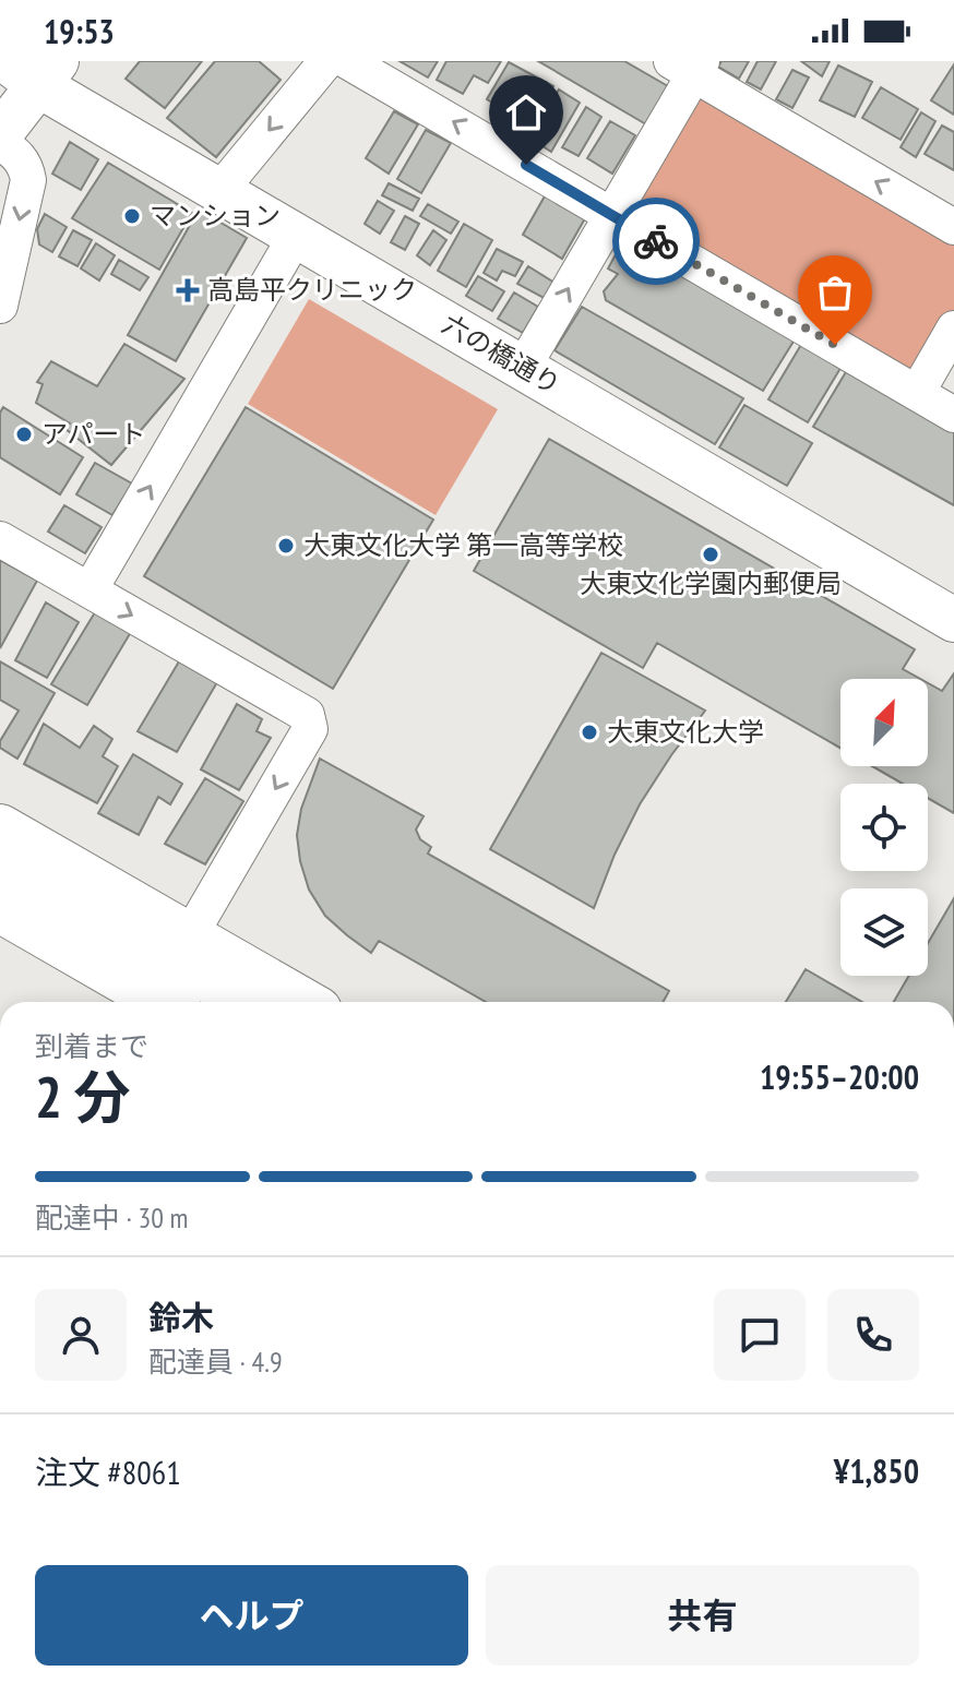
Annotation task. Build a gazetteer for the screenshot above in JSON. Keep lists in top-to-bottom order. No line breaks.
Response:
{"streets":{"street":["六の橋通り"]},"places":{"other":["マンション","アパート","大東文化大学 第一高等学校","大東文化学園内郵便局","大東文化大学"],"health":["高島平クリニック"]},"north":"top right","page":{"status":"19:53","heading":["2 分","到着まで","19:55–20:00"],"panel":["鈴木","配達員 · 4.9","注文 #8061","¥1,850"],"bar":"配達中 · 30 m","buttons":["ヘルプ","共有"]}}
